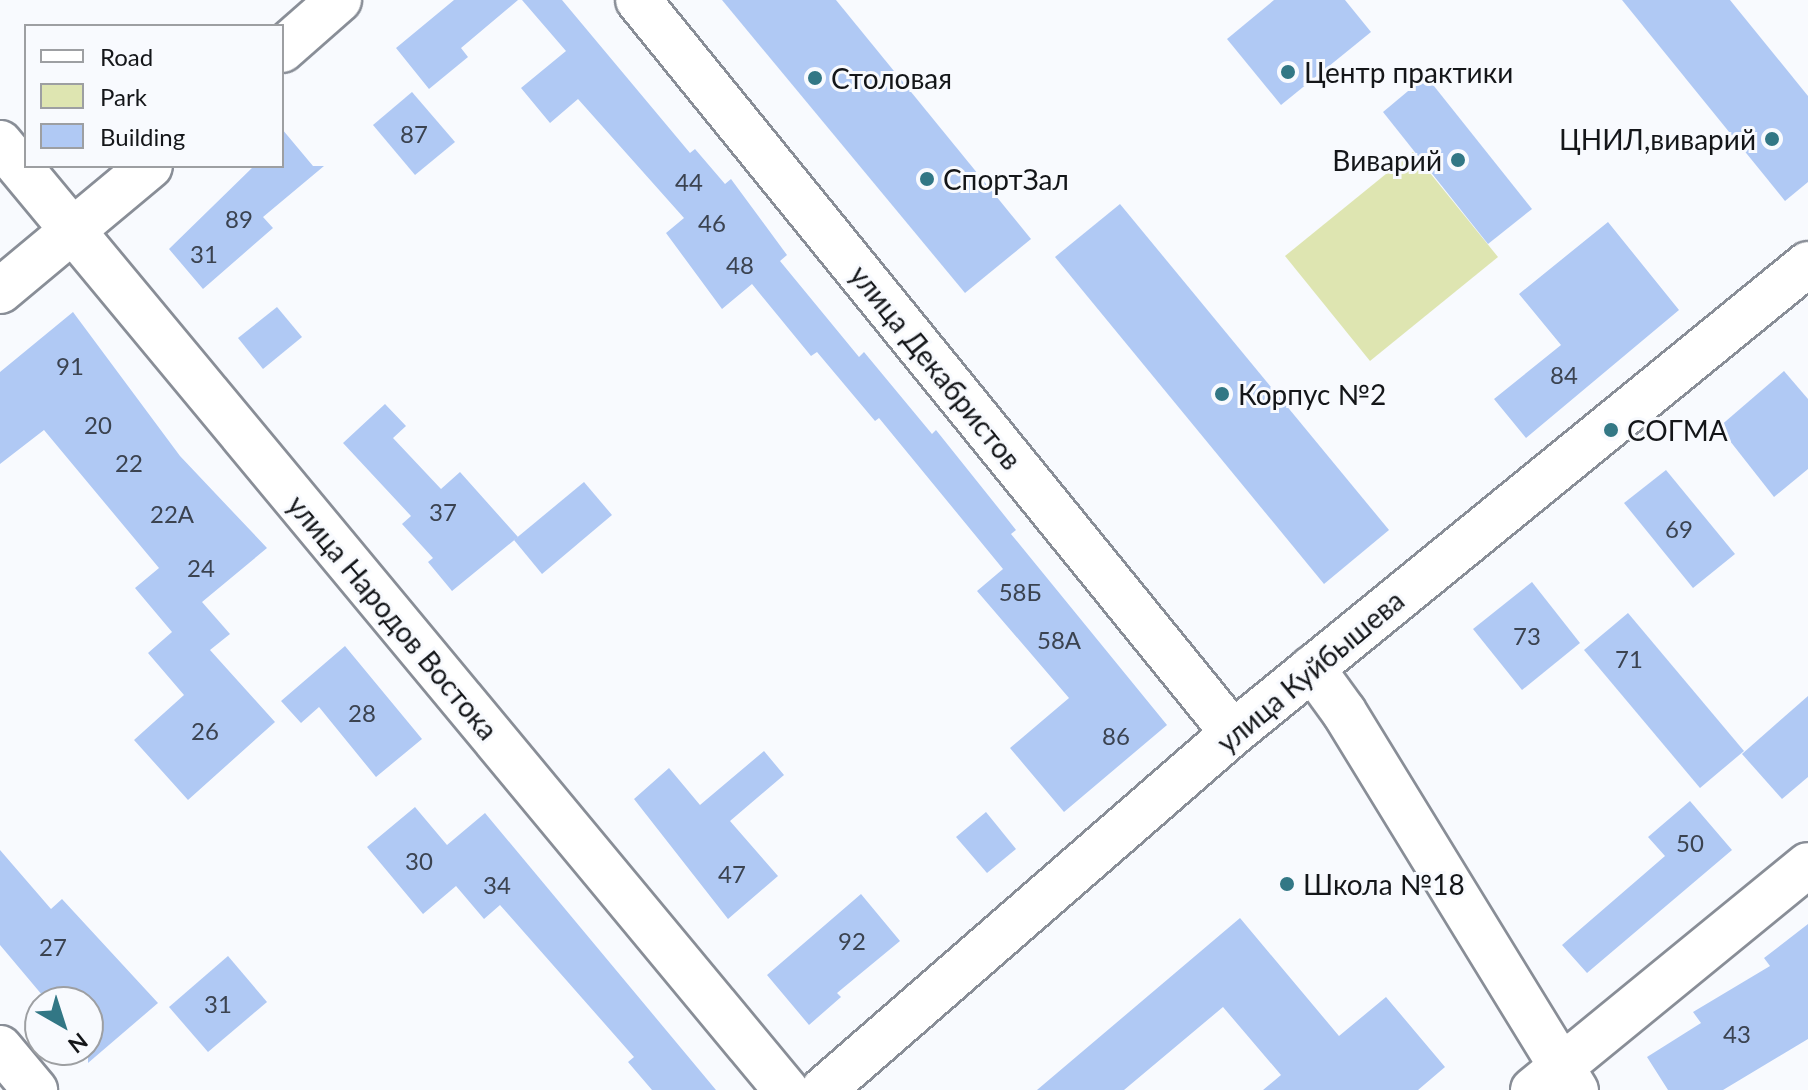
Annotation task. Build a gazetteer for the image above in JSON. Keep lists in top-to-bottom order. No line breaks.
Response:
{"streets":{"street":["улица Декабристов","улица Народов Востока","улица Куйбышева"]},"crossings":[["улица Декабристов","улица Куйбышева"]],"places":["Центр практики","Столовая","ЦНИЛ,виварий","Виварий","СпортЗал","Корпус №2","СОГМА","Школа №18"],"house_numbers":["87","44","89","46","31","48","91","84","20","22","37","22А","69","24","58Б","73","58А","71","28","26","86","50","30","47","34","92","27","31","43"],"legend":["Road","Park","Building"],"north":"bottom right"}
